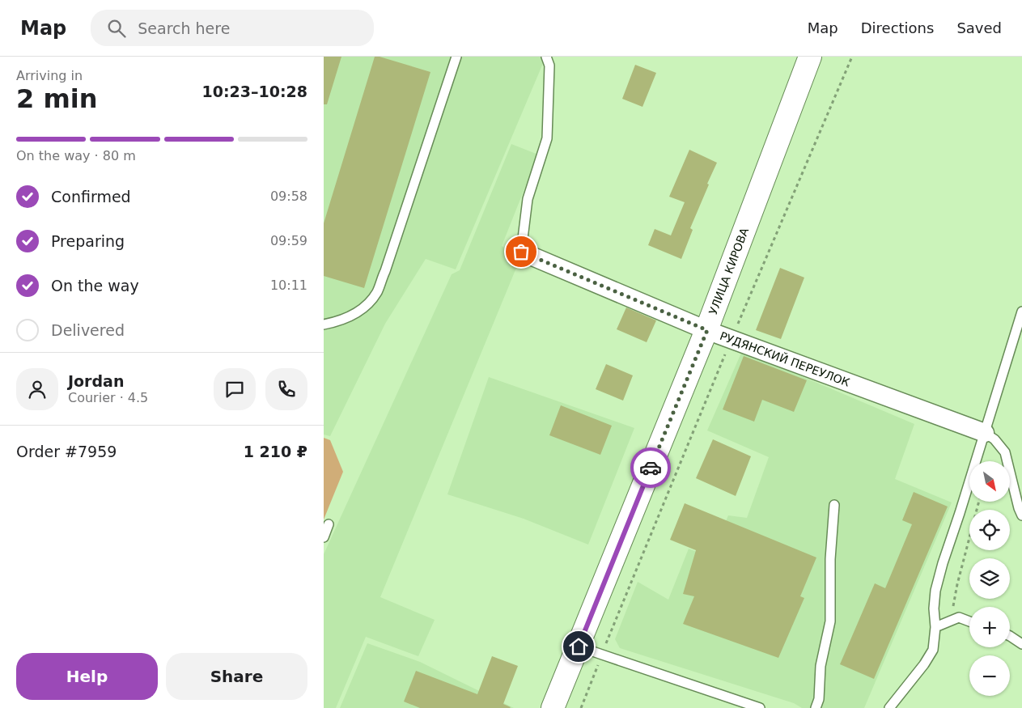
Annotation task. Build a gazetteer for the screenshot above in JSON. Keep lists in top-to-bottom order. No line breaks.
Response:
{"streets":{"main road":["УЛИЦА КИРОВА"],"street":["РУДЯНСКИЙ ПЕРЕУЛОК"]},"crossings":[["УЛИЦА КИРОВА","РУДЯНСКИЙ ПЕРЕУЛОК"]],"north":"bottom right","page":{"header":"Map","search":"Search here","nav":["Map","Directions","Saved"],"heading":["2 min","Arriving in","10:23–10:28"],"panel":["Jordan","Courier · 4.5","Order #7959","1 210 ₽"],"bar":"On the way · 80 m","list":[["Confirmed","09:58"],["Preparing","09:59"],["On the way","10:11"],"Delivered"],"map_buttons":["+","−"],"buttons":["Help","Share"]}}
